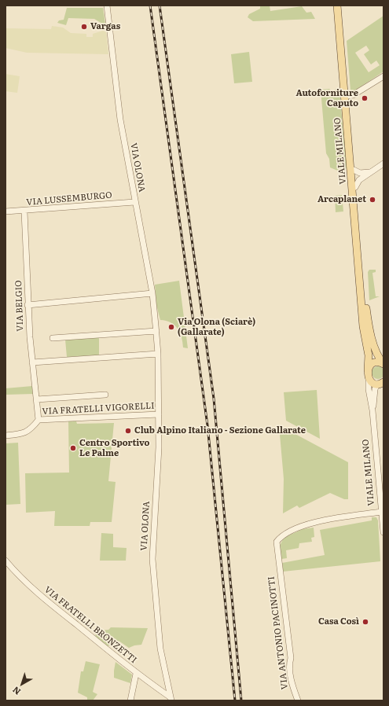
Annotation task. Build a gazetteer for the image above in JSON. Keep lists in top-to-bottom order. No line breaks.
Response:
{"streets":{"main road":["VIALE MILANO"],"street":["VIA OLONA","VIA LUSSEMBURGO","VIA BELGIO","VIA FRATELLI VIGORELLI","VIA FRATELLI BRONZETTI","VIA ANTONIO PACINOTTI"]},"crossings":[["VIALE MILANO","VIA ANTONIO PACINOTTI"],["VIA OLONA","VIA LUSSEMBURGO"],["VIA OLONA","VIA FRATELLI VIGORELLI"],["VIA OLONA","VIA FRATELLI BRONZETTI"],["VIA LUSSEMBURGO","VIA BELGIO"],["VIA BELGIO","VIA FRATELLI VIGORELLI"]],"places":["Vargas","Autoforniture Caputo","Arcaplanet","Via Olona (Sciarè) (Gallarate)","Club Alpino Italiano - Sezione Gallarate","Centro Sportivo Le Palme","Casa Così"],"north":"bottom left"}
